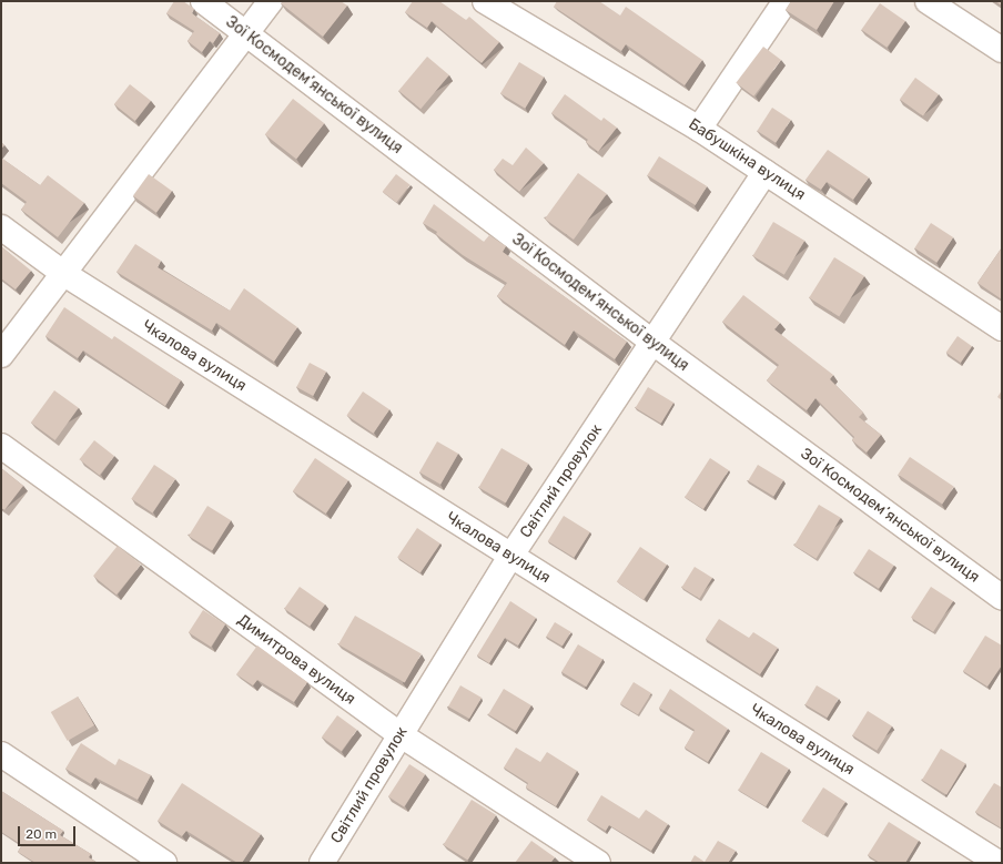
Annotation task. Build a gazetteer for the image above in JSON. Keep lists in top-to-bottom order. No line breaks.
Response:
{"streets":{"street":["Зої Космодем’янської вулиця","Бабушкіна вулиця","Чкалова вулиця","Світлий провулок","Димитрова вулиця"]},"crossings":[["Зої Космодем’янської вулиця","Світлий провулок"],["Бабушкіна вулиця","Світлий провулок"],["Чкалова вулиця","Світлий провулок"],["Світлий провулок","Димитрова вулиця"]],"scale_bar":"20 m"}
